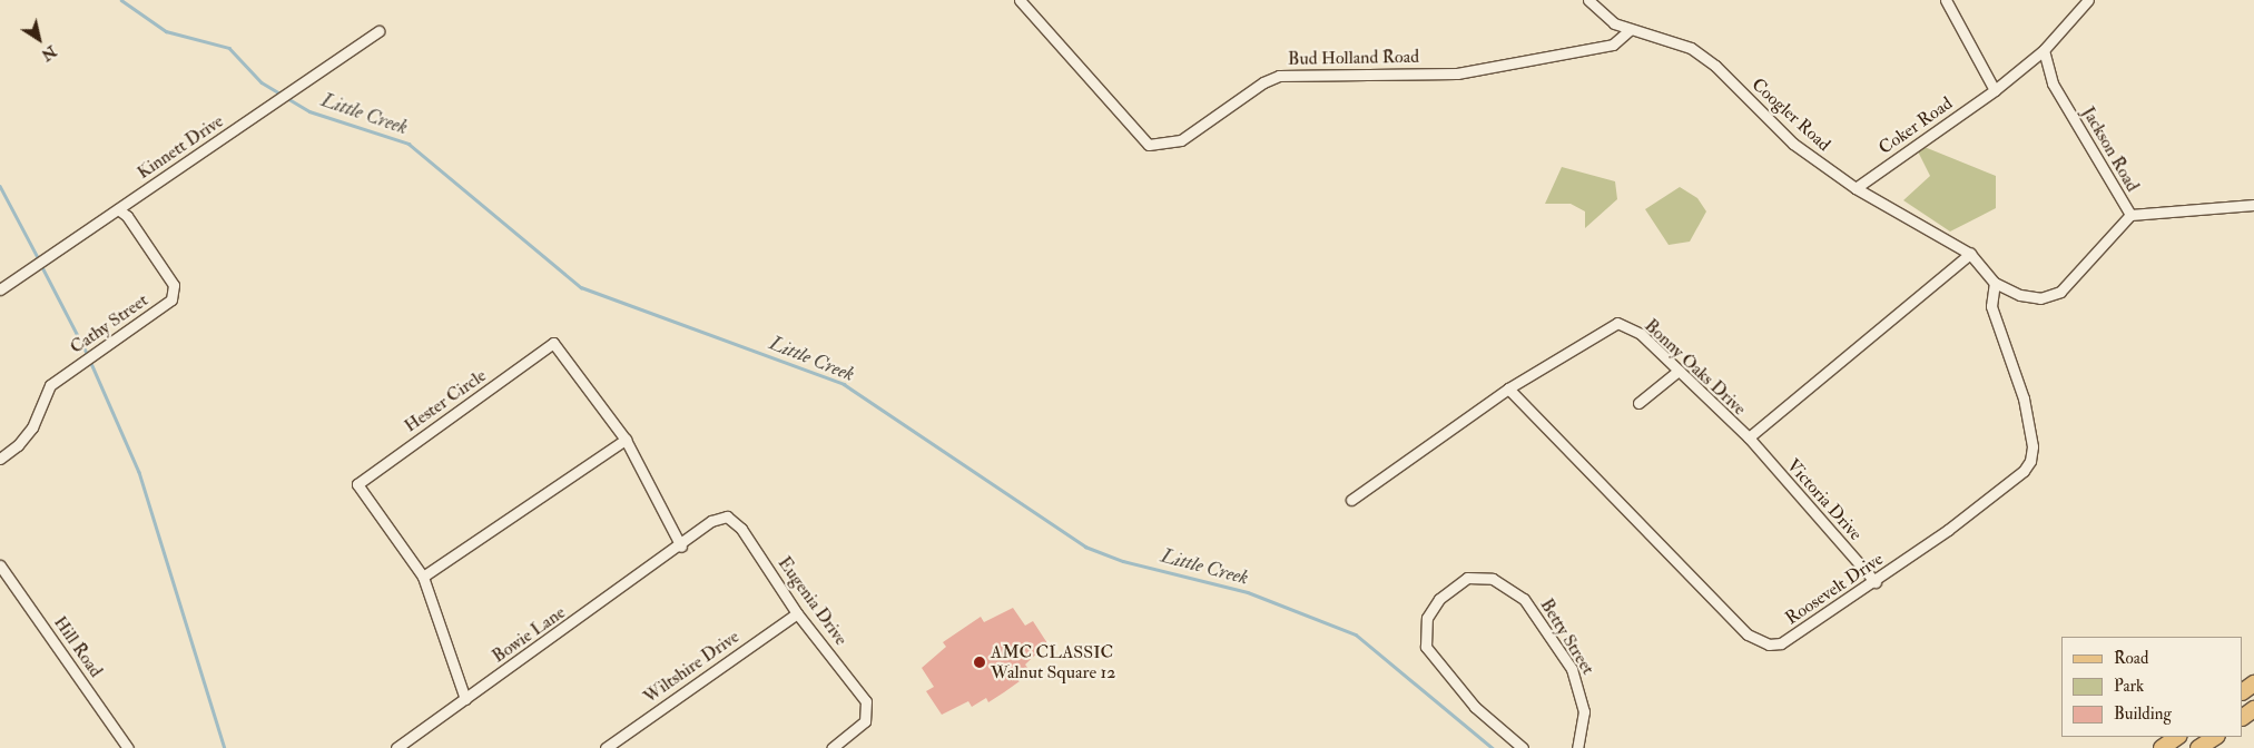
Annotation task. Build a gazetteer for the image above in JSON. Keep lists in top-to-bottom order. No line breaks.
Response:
{"streets":{"street":["Bud Holland Road","Coogler Road","Coker Road","Kinnett Drive","Jackson Road","Cathy Street","Bonny Oaks Drive","Hester Circle","Victoria Drive","Roosevelt Drive","Eugenia Drive","Bowie Lane","Betty Street","Hill Road","Wiltshire Drive"]},"crossings":[["Bud Holland Road","Coogler Road"],["Coogler Road","Coker Road"],["Coogler Road","Bonny Oaks Drive"],["Coogler Road","Roosevelt Drive"],["Kinnett Drive","Cathy Street"],["Bonny Oaks Drive","Victoria Drive"],["Bonny Oaks Drive","Roosevelt Drive"],["Hester Circle","Eugenia Drive"],["Hester Circle","Bowie Lane"],["Victoria Drive","Roosevelt Drive"],["Eugenia Drive","Bowie Lane"],["Eugenia Drive","Wiltshire Drive"]],"water":["Little Creek"],"places":["AMC CLASSIC Walnut Square 12"],"legend":["Road","Park","Building"],"north":"bottom right"}
